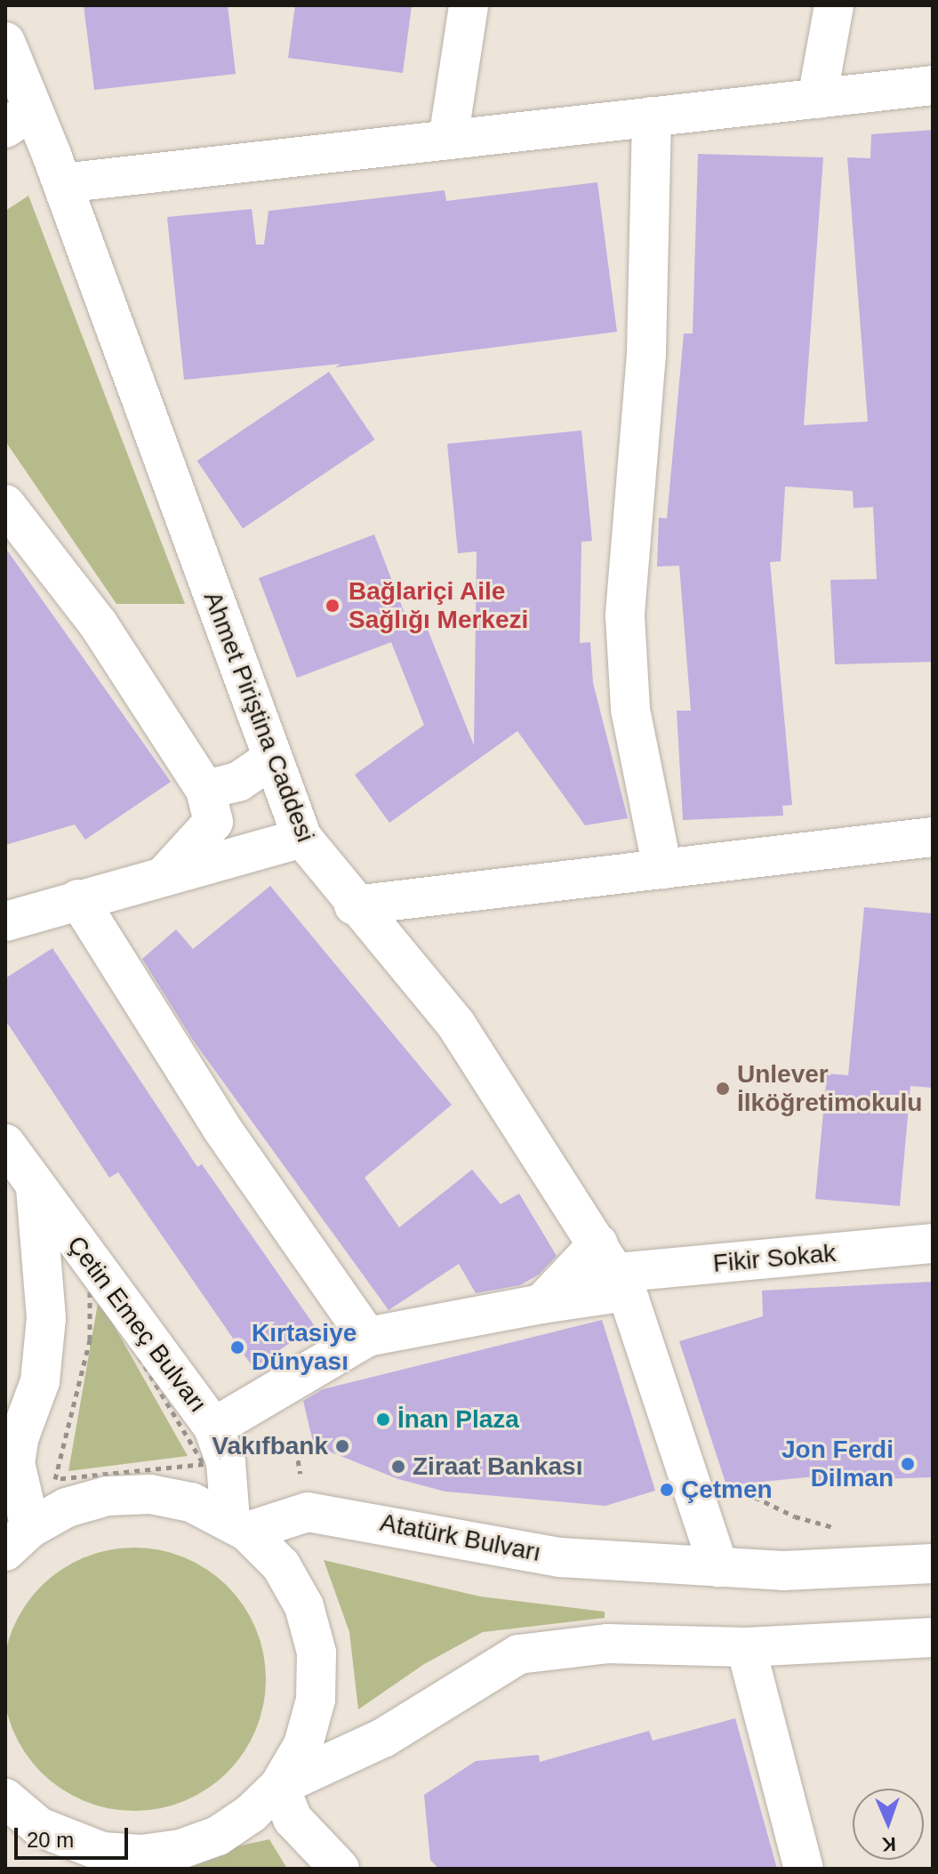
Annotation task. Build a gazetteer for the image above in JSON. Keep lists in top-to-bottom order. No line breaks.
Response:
{"streets":{"street":["Ahmet Piriştina Caddesi","Fikir Sokak","Çetin Emeç Bulvarı","Atatürk Bulvarı"]},"crossings":[["Ahmet Piriştina Caddesi","Fikir Sokak"],["Ahmet Piriştina Caddesi","Atatürk Bulvarı"],["Fikir Sokak","Çetin Emeç Bulvarı"],["Çetin Emeç Bulvarı","Atatürk Bulvarı"]],"places":["Bağlariçi Aile Sağlığı Merkezi","Unlever İlköğretimokulu","Kırtasiye Dünyası","İnan Plaza","Vakıfbank","Jon Ferdi Dilman","Ziraat Bankası","Çetmen"],"scale_bar":"20 m","north":"bottom"}
